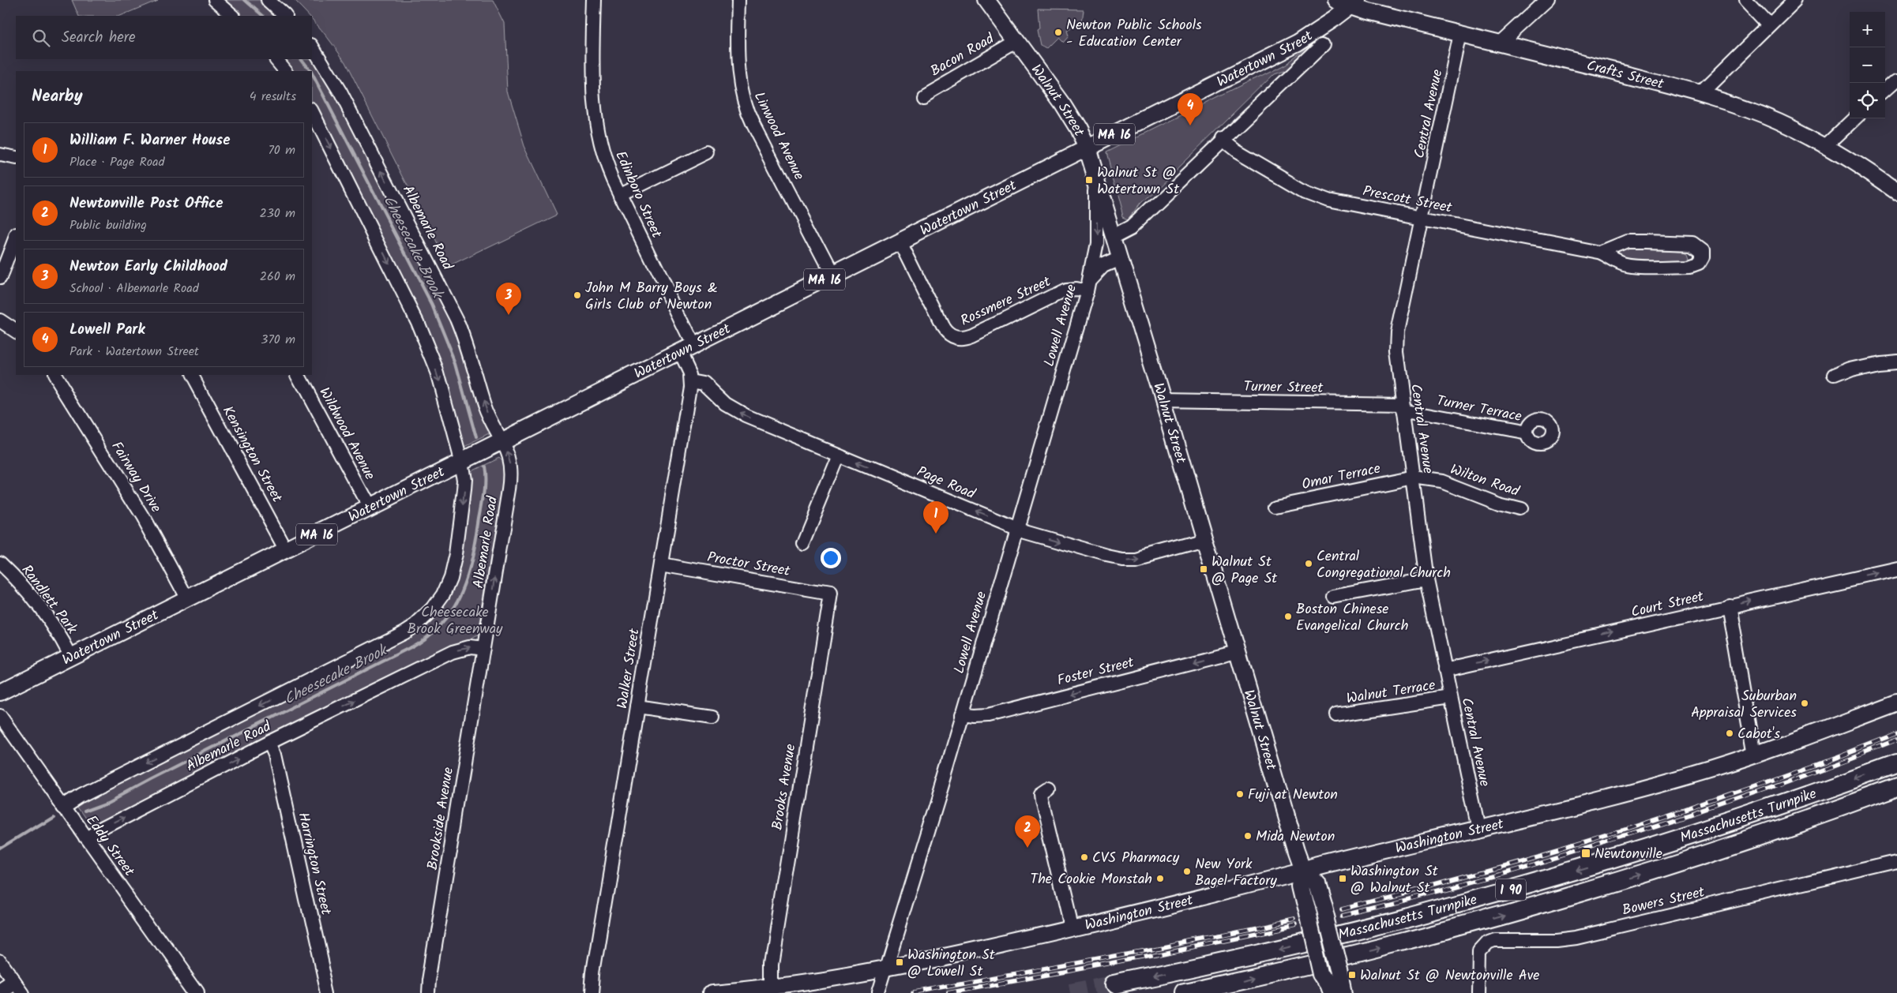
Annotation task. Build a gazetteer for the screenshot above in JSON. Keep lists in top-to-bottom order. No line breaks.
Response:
{"streets":{"highway":["Massachusetts Turnpike","I 90"],"main road":["Watertown Street","Crafts Street","Walnut Street","MA 16","Washington Street"],"street":["Bacon Road","Central Avenue","Linwood Avenue","Edinboro Street","Prescott Street","Albemarle Road","Rossmere Street","Lowell Avenue","Turner Street","Turner Terrace","Wildwood Avenue","Kensington Street","Omar Terrace","Fairway Drive","Wilton Road","Page Road","Proctor Street","Randlett Park","Court Street","Walker Street","Foster Street","Walnut Terrace","Brooks Avenue","Brookside Avenue","Eddy Street","Harrington Street","Bowers Street"]},"crossings":[["Bacon Road","Walnut Street"],["Watertown Street","Crafts Street"],["Watertown Street","Walnut Street"],["Watertown Street","Linwood Avenue"],["Watertown Street","Edinboro Street"],["Watertown Street","Albemarle Road"],["Watertown Street","Rossmere Street"],["Watertown Street","Wildwood Avenue"],["Watertown Street","Kensington Street"],["Watertown Street","Fairway Drive"],["Watertown Street","Randlett Park"],["Watertown Street","Walker Street"],["Crafts Street","Central Avenue"],["Walnut Street","Lowell Avenue"],["Walnut Street","Turner Street"],["Walnut Street","Page Road"],["Walnut Street","Foster Street"],["Walnut Street","Washington Street"],["Central Avenue","Prescott Street"],["Central Avenue","Turner Street"],["Central Avenue","Turner Terrace"],["Central Avenue","Omar Terrace"],["Central Avenue","Wilton Road"],["Central Avenue","Court Street"],["Central Avenue","Walnut Terrace"],["Central Avenue","Washington Street"],["Edinboro Street","Walker Street"],["Albemarle Road","Brookside Avenue"],["Albemarle Road","Eddy Street"],["Albemarle Road","Harrington Street"],["Rossmere Street","Lowell Avenue"],["Lowell Avenue","Page Road"],["Lowell Avenue","Foster Street"],["Lowell Avenue","Washington Street"],["Turner Street","Turner Terrace"],["Omar Terrace","Wilton Road"],["Page Road","Walker Street"],["Proctor Street","Walker Street"],["Proctor Street","Brooks Avenue"],["Brooks Avenue","Washington Street"]],"one_way":["Court Street","Foster Street"],"water":["Cheesecake Brook"],"parks":["Cheesecake Brook Greenway"],"places":{"other":["Newton Public Schools - Education Center","John M Barry Boys & Girls Club of Newton","Central Congregational Church","Boston Chinese Evangelical Church","Suburban Appraisal Services","Cabot's","Fuji at Newton","Mida Newton","CVS Pharmacy","New York Bagel Factory","The Cookie Monstah"],"transit":["Walnut St @ Watertown St","Walnut St @ Page St","Newtonville","Washington St @ Walnut St","Washington St @ Lowell St","Walnut St @ Newtonville Ave"]},"page":{"map_buttons":["+","−"],"search":"Search here","heading":["Nearby","4 results"],"pins":["4","3","1","2"],"list":[{"mark":"1","name":"William F. Warner House","note":"Place · Page Road","value":"70 m"},{"mark":"2","name":"Newtonville Post Office","note":"Public building","value":"230 m"},{"mark":"3","name":"Newton Early Childhood","note":"School · Albemarle Road","value":"260 m"},{"mark":"4","name":"Lowell Park","note":"Park · Watertown Street","value":"370 m"}]}}
